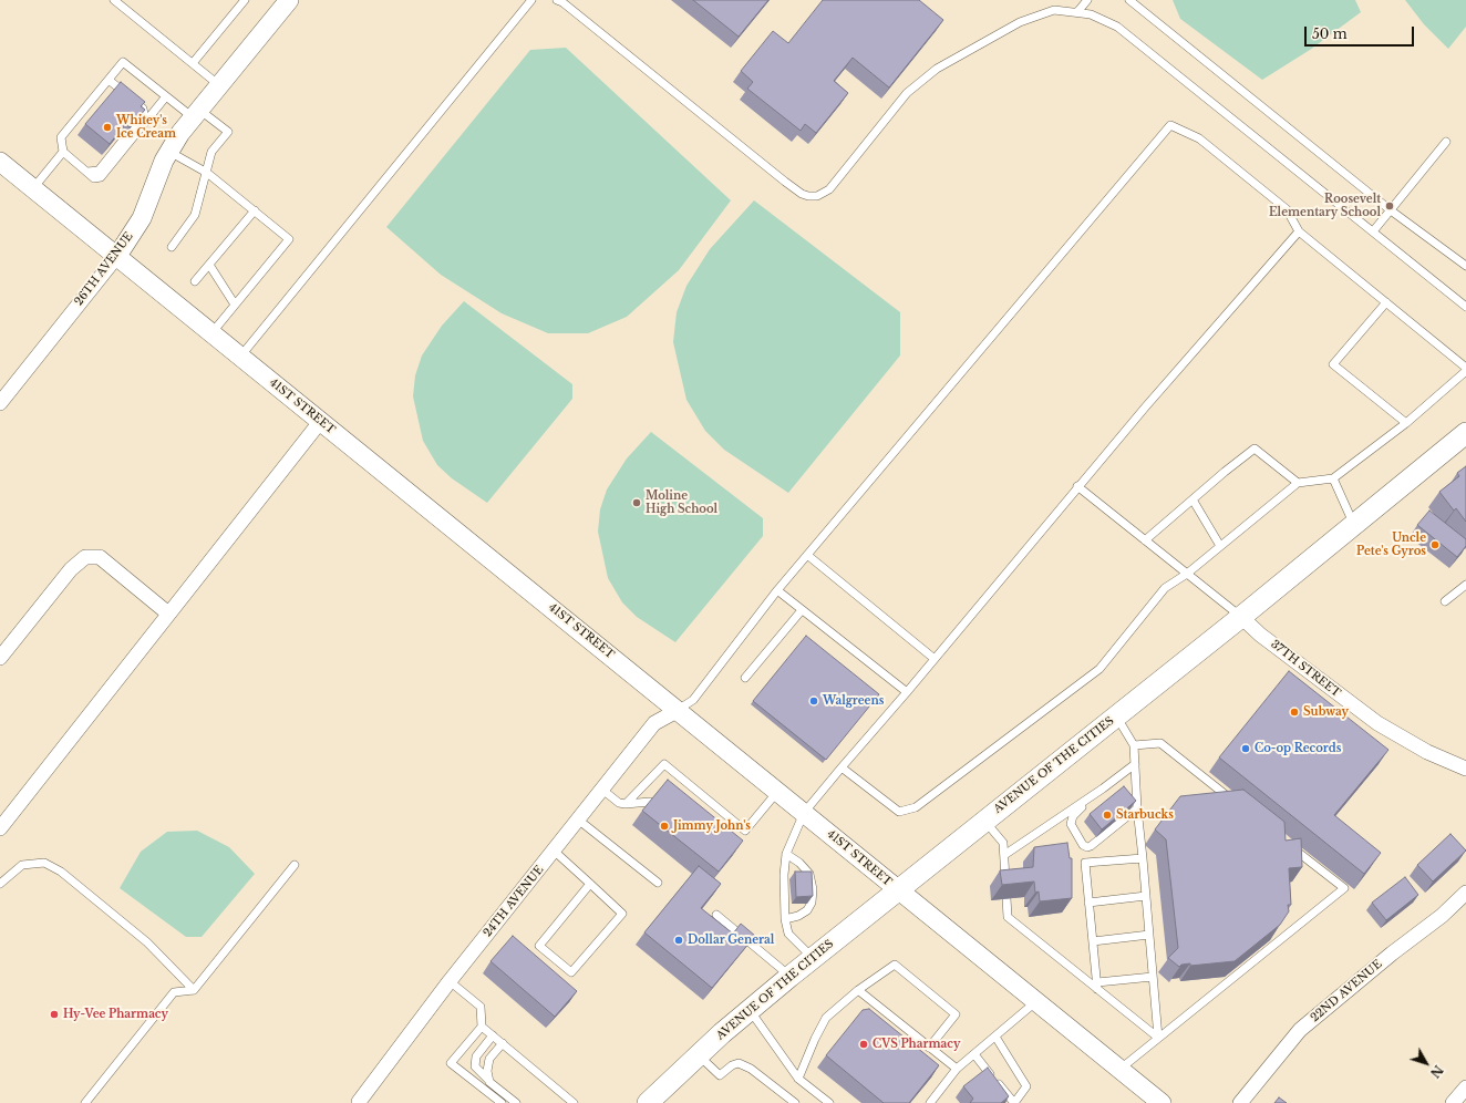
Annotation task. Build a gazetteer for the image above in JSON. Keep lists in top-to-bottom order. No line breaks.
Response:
{"streets":{"main road":["AVENUE OF THE CITIES"],"street":["26TH AVENUE","41ST STREET","37TH STREET","24TH AVENUE","22ND AVENUE"]},"crossings":[["26TH AVENUE","41ST STREET"],["41ST STREET","AVENUE OF THE CITIES"],["41ST STREET","24TH AVENUE"],["37TH STREET","AVENUE OF THE CITIES"]],"places":["Whitey's Ice Cream","Roosevelt Elementary School","Moline High School","Uncle Pete's Gyros","Walgreens","Subway","Co-op Records","Starbucks","Jimmy John's","Dollar General","Hy-Vee Pharmacy","CVS Pharmacy"],"scale_bar":"50 m","north":"bottom right"}
